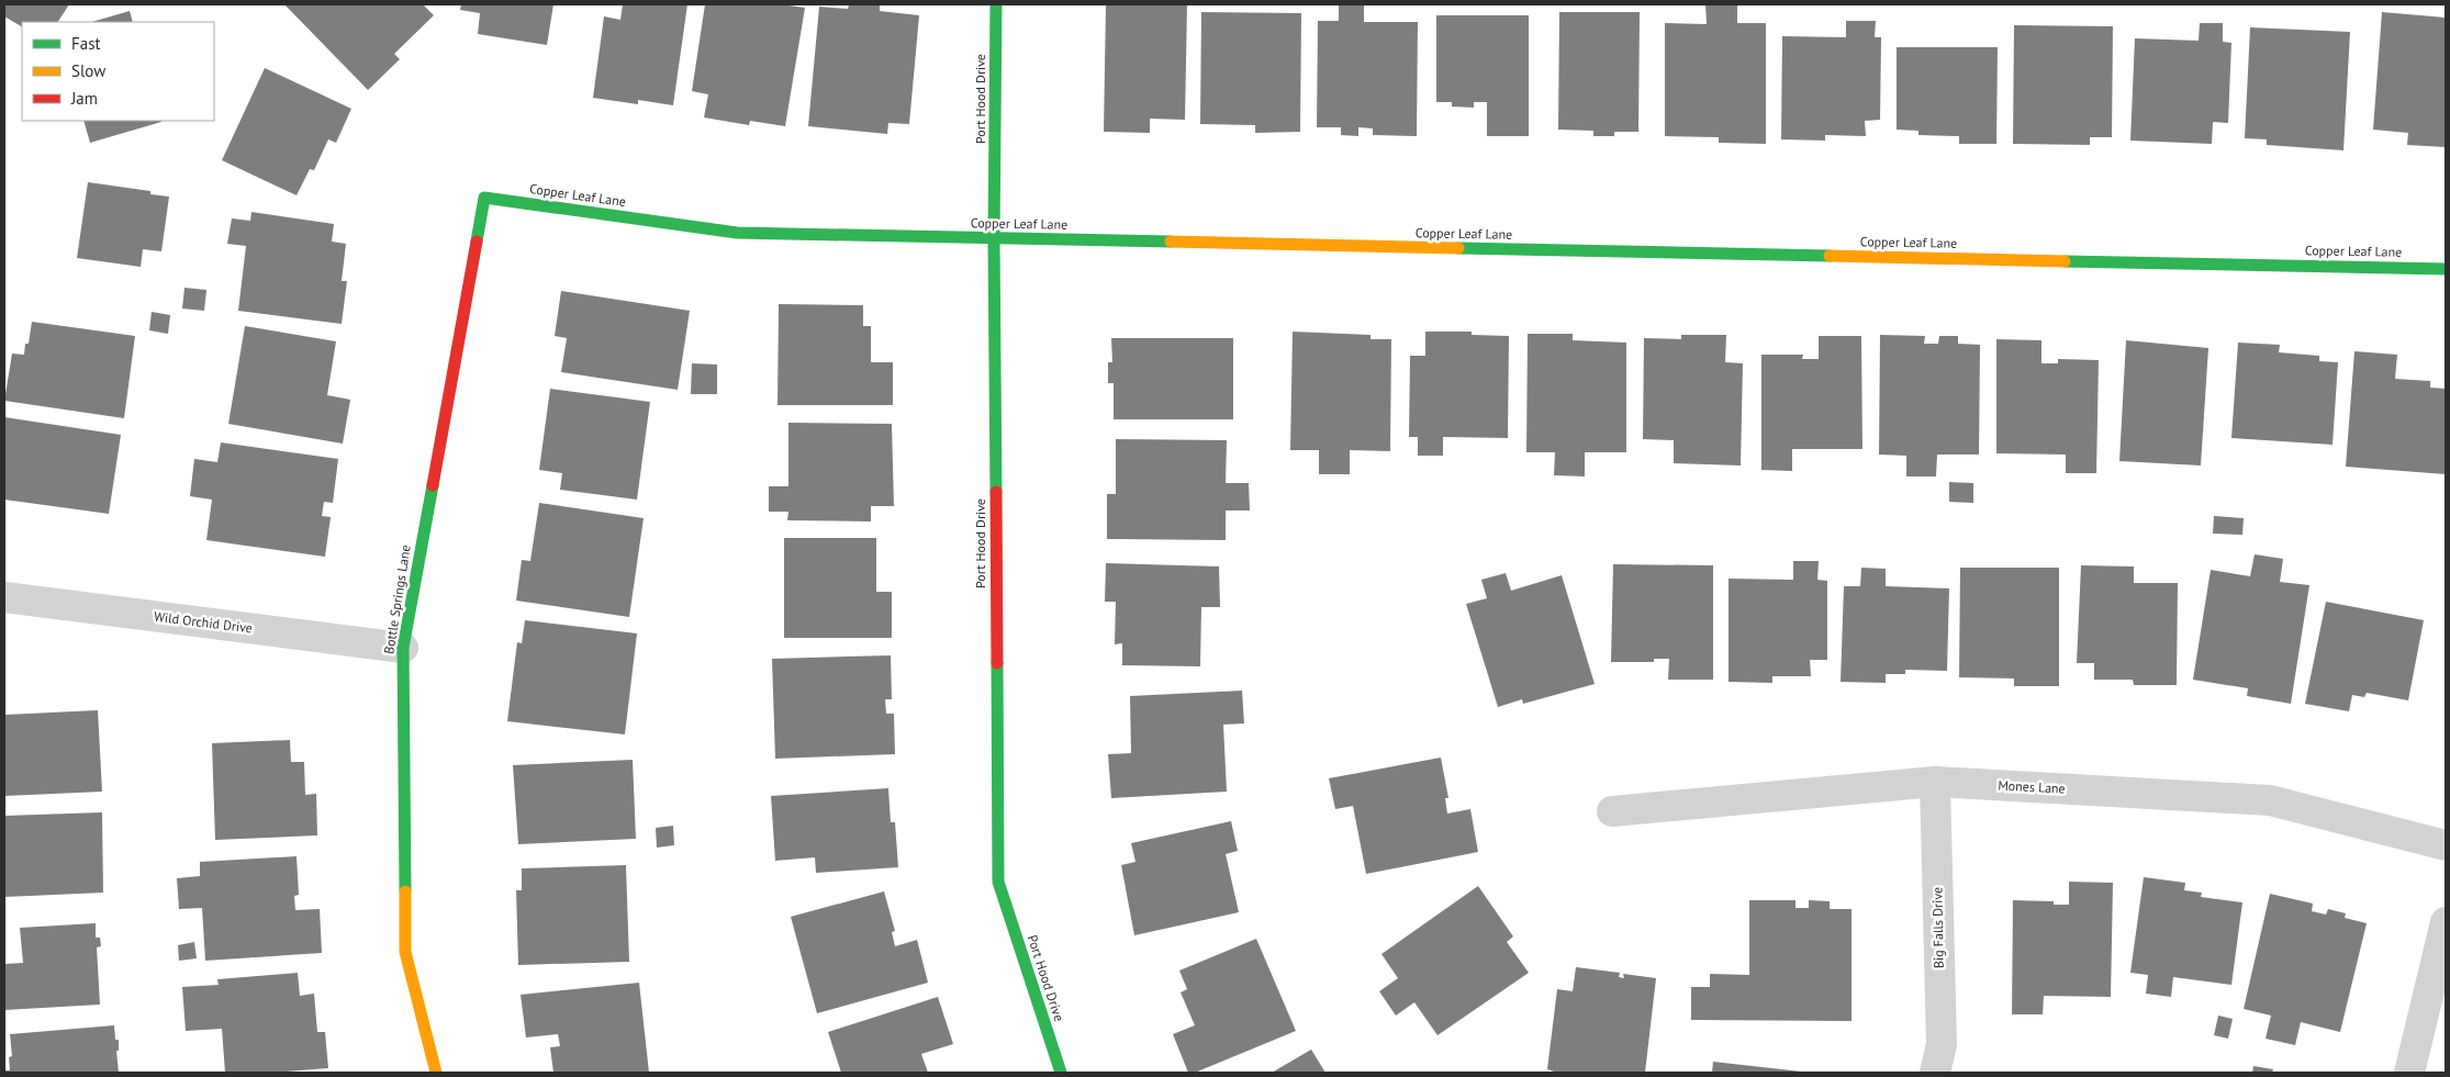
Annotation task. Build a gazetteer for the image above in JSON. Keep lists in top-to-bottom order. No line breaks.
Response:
{"streets":{"street":["Port Hood Drive","Copper Leaf Lane","Bottle Springs Lane","Wild Orchid Drive","Mones Lane","Big Falls Drive"]},"crossings":[["Port Hood Drive","Copper Leaf Lane"],["Copper Leaf Lane","Bottle Springs Lane"],["Bottle Springs Lane","Wild Orchid Drive"],["Mones Lane","Big Falls Drive"]],"legend":["Fast","Slow","Jam"]}
